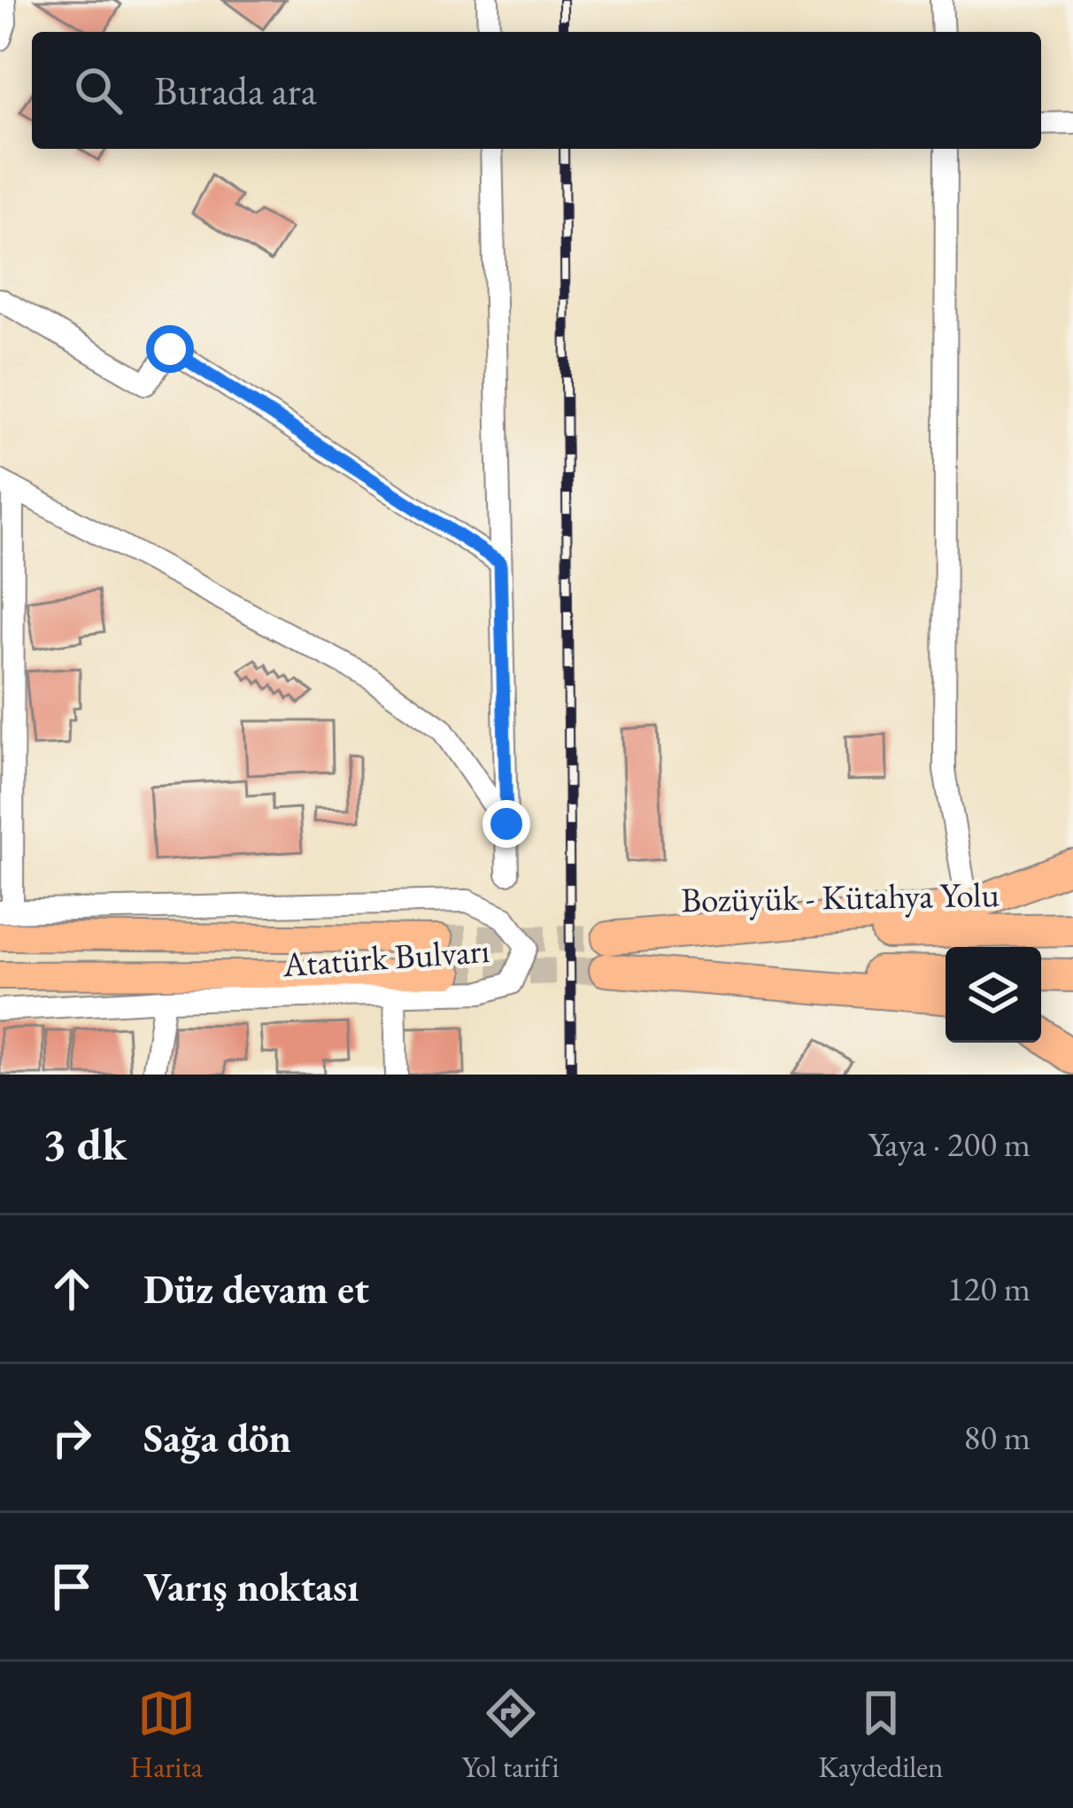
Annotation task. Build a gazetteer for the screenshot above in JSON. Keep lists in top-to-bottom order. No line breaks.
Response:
{"streets":{"highway":["Bozüyük - Kütahya Yolu"],"main road":["Atatürk Bulvarı"]},"page":{"search":"Burada ara","heading":["3 dk","Yaya · 200 m"],"list":[["Düz devam et","120 m"],["Sağa dön","80 m"],"Varış noktası"],"nav":["Harita","Yol tarifi","Kaydedilen"]}}
